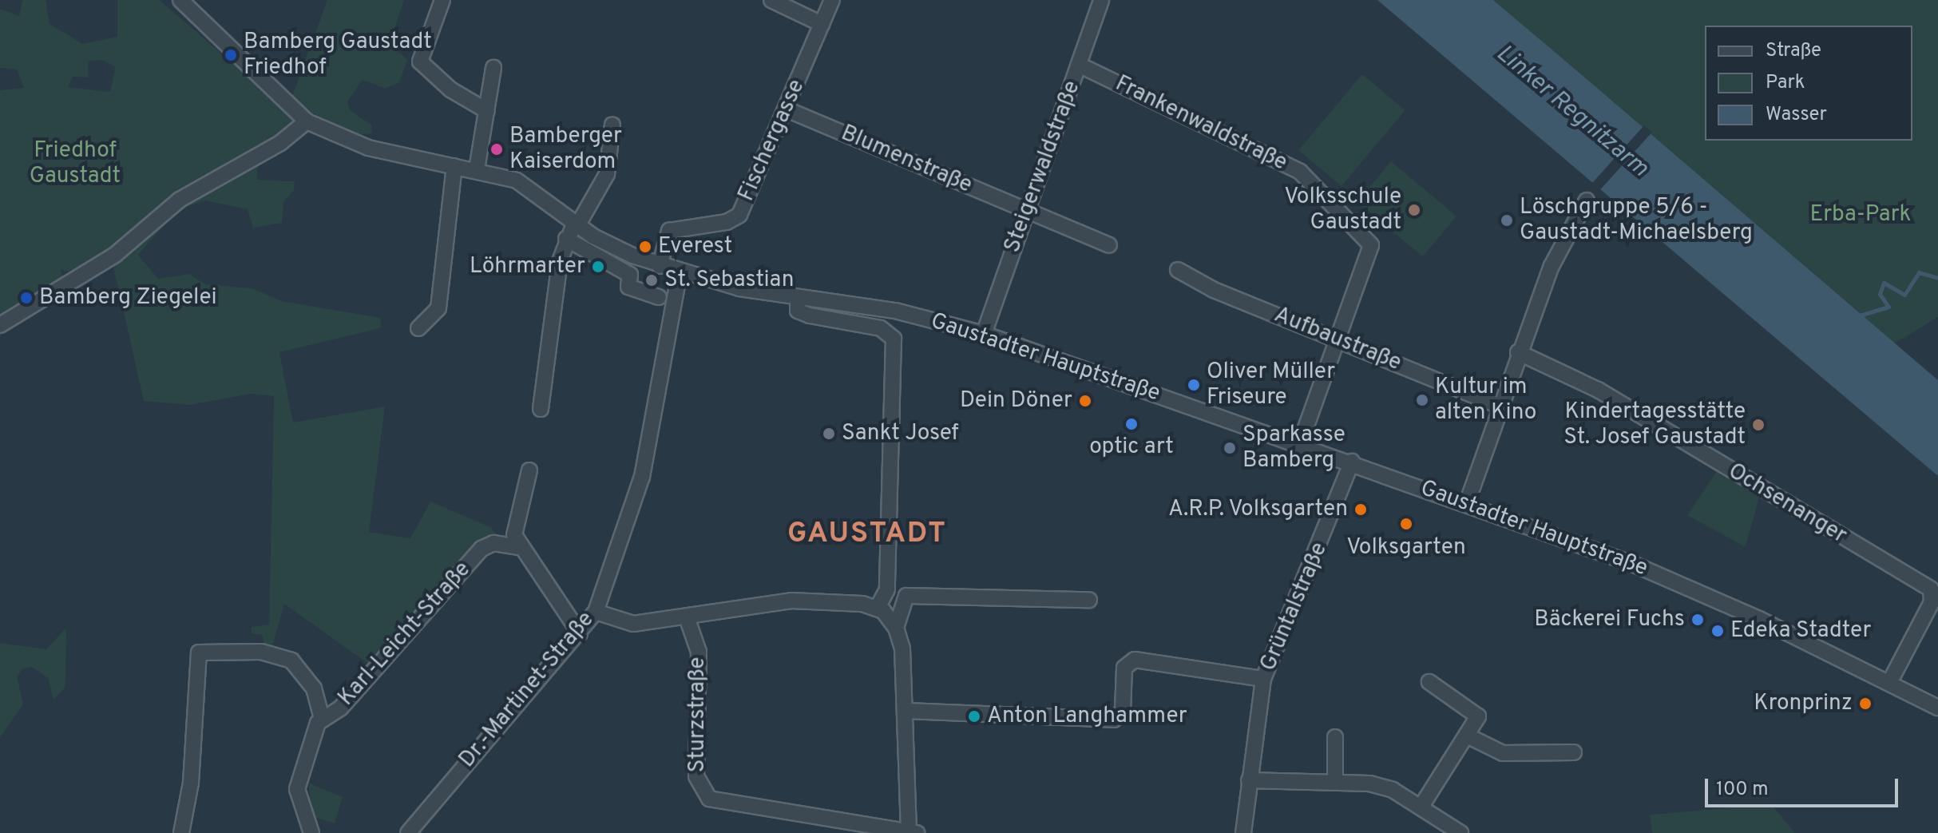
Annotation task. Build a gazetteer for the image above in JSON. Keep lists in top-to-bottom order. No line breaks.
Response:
{"streets":{"street":["Frankenwaldstraße","Fischergasse","Blumenstraße","Steigerwaldstraße","Aufbaustraße","Gaustadter Hauptstraße","Ochsenanger","Grüntalstraße","Karl-Leicht-Straße","Dr.-Martinet-Straße","Sturzstraße"]},"crossings":[["Frankenwaldstraße","Steigerwaldstraße"],["Frankenwaldstraße","Aufbaustraße"],["Fischergasse","Blumenstraße"],["Fischergasse","Gaustadter Hauptstraße"],["Blumenstraße","Steigerwaldstraße"],["Steigerwaldstraße","Gaustadter Hauptstraße"],["Gaustadter Hauptstraße","Ochsenanger"],["Gaustadter Hauptstraße","Grüntalstraße"],["Gaustadter Hauptstraße","Dr.-Martinet-Straße"]],"districts":["GAUSTADT"],"water":["Linker Regnitzarm"],"parks":["Friedhof Gaustadt","Erba-Park"],"places":["Bamberg Gaustadt Friedhof","Bamberger Kaiserdom","Volksschule Gaustadt","Löschgruppe 5/6 - Gaustadt-Michaelsberg","Everest","Löhrmarter","St. Sebastian","Bamberg Ziegelei","Oliver Müller Friseure","Kultur im alten Kino","Dein Döner","optic art","Kindertagesstätte St. Josef Gaustadt","Sankt Josef","Sparkasse Bamberg","A.R.P. Volksgarten","Volksgarten","Bäckerei Fuchs","Edeka Stadter","Kronprinz","Anton Langhammer"],"legend":["Straße","Park","Wasser"],"scale_bar":"100 m"}
